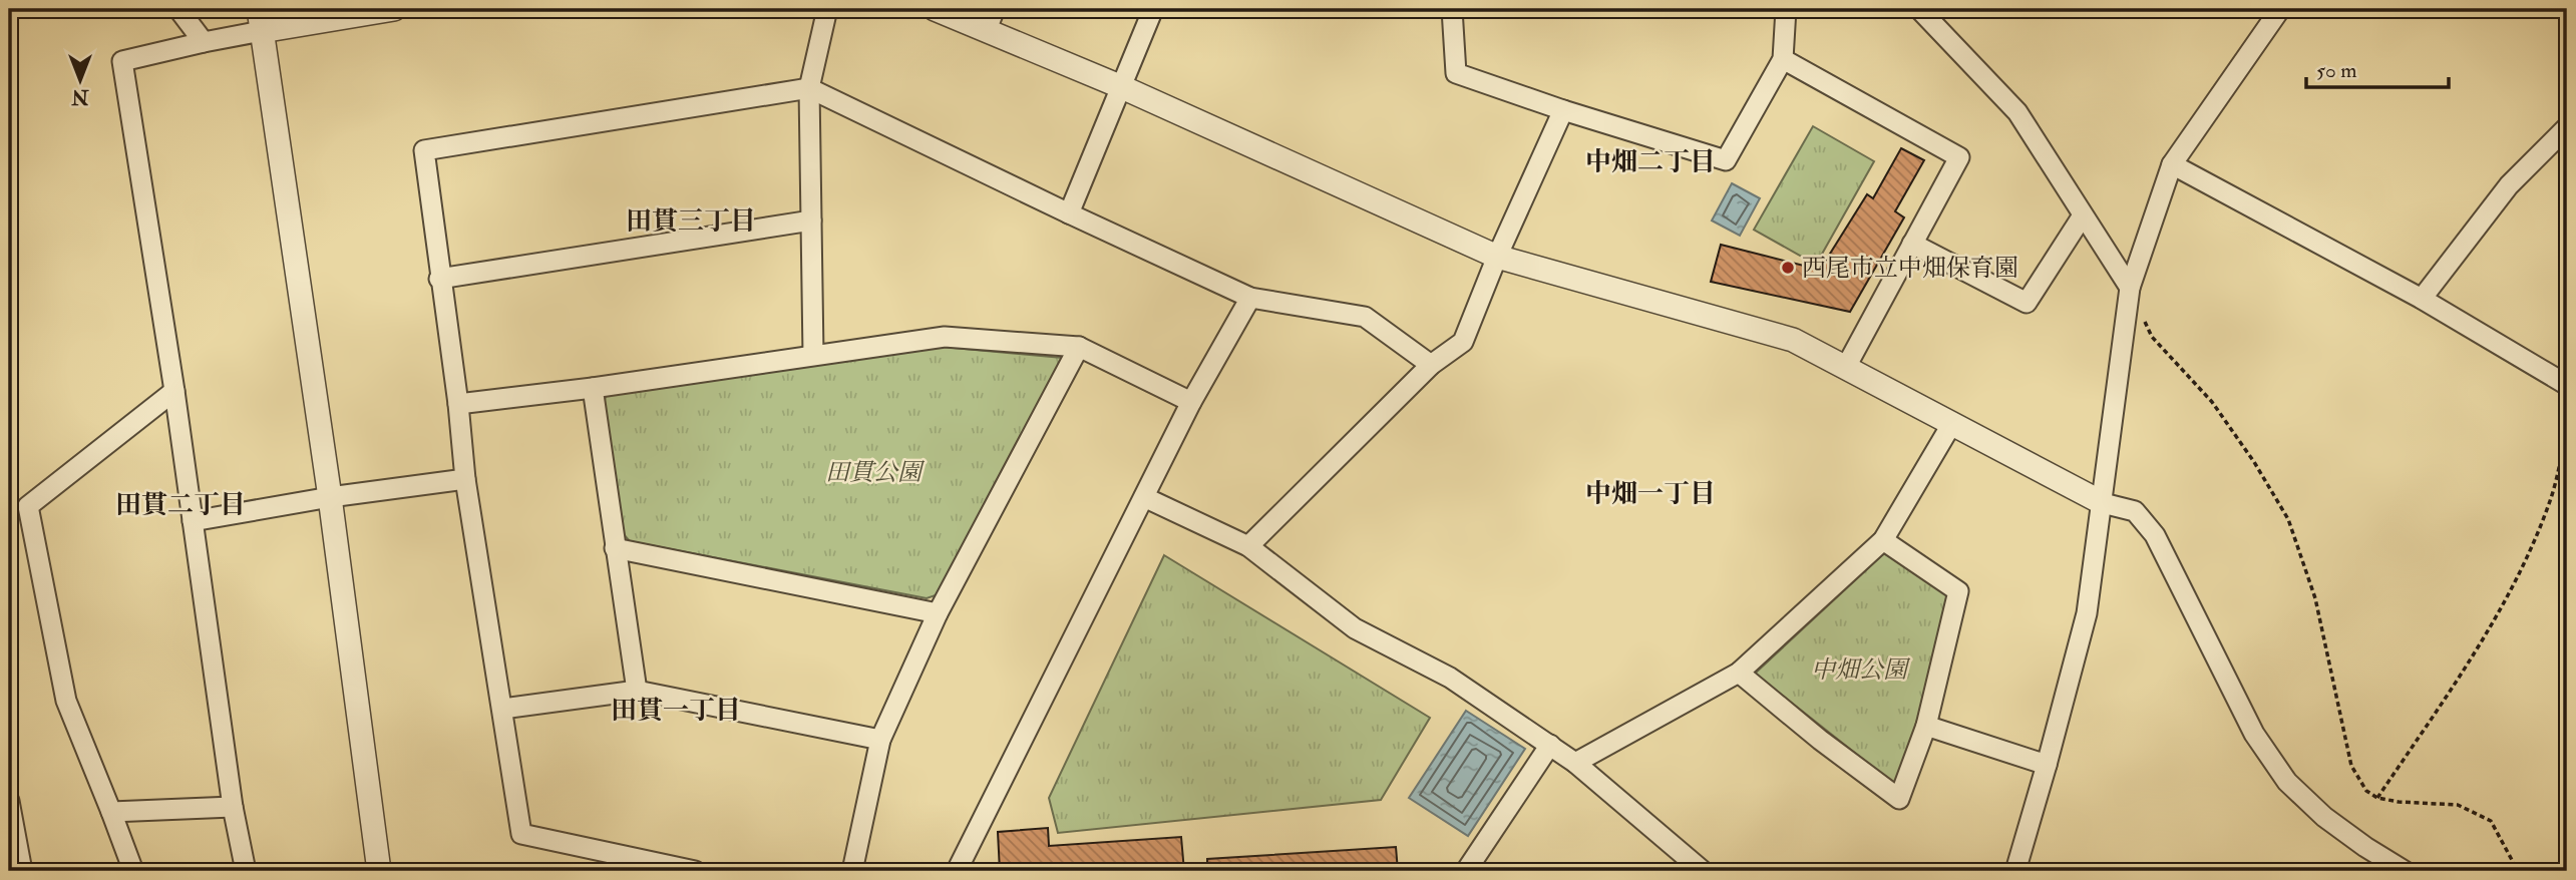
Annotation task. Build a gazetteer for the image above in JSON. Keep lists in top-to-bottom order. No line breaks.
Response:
{"districts":["中畑二丁目","田貫三丁目","中畑一丁目","田貫二丁目","田貫一丁目"],"parks":["田貫公園","中畑公園"],"places":["西尾市立中畑保育園"],"scale_bar":"50 m","north":"bottom"}
